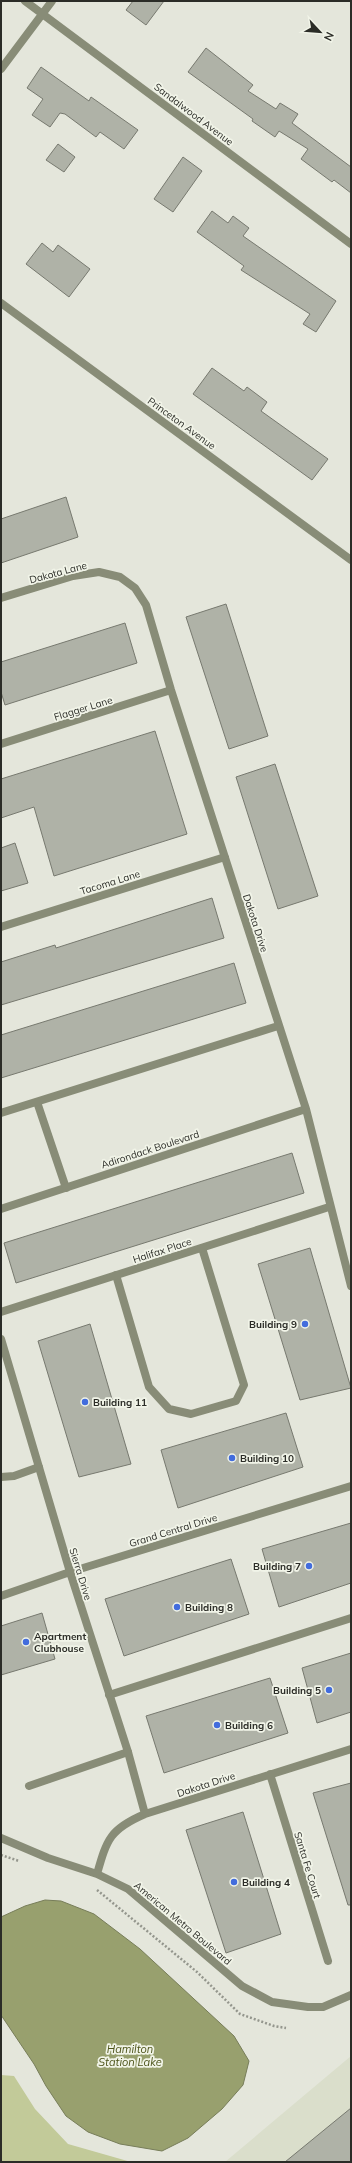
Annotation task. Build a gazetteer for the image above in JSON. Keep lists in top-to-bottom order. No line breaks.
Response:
{"streets":{"street":["Sandalwood Avenue","Princeton Avenue","Dakota Lane","Flagger Lane","Tacoma Lane","Dakota Drive","Adirondack Boulevard","Halifax Place","Grand Central Drive","Sierra Drive","Santa Fe Court","American Metro Boulevard"]},"crossings":[["Dakota Lane","Dakota Drive"],["Flagger Lane","Dakota Drive"],["Tacoma Lane","Dakota Drive"],["Dakota Drive","Adirondack Boulevard"],["Dakota Drive","Halifax Place"],["Dakota Drive","Sierra Drive"],["Dakota Drive","Santa Fe Court"],["Dakota Drive","American Metro Boulevard"],["Grand Central Drive","Sierra Drive"]],"water":["Hamilton Station Lake"],"places":["Building 9","Building 11","Building 10","Building 7","Building 8","Apartment Clubhouse","Building 5","Building 6","Building 4"],"north":"bottom right"}
